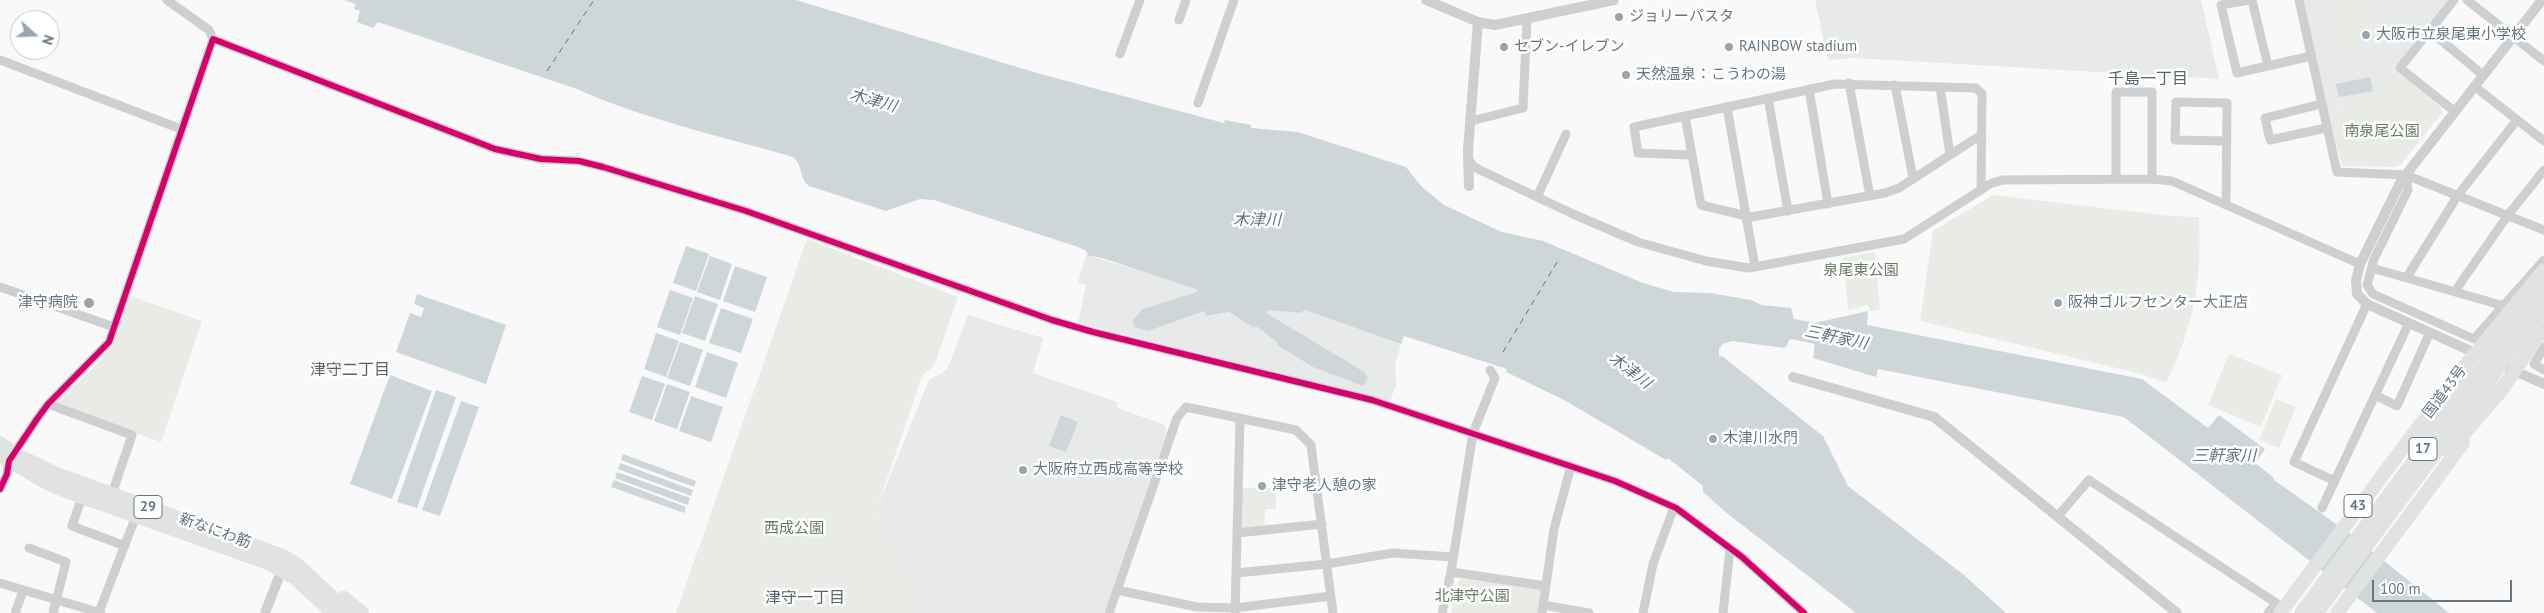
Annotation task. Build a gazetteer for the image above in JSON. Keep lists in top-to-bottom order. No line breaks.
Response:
{"streets":{"highway":["17"],"main road":["国道43号","43","29","新なにわ筋"]},"districts":["千島一丁目","津守二丁目","津守一丁目"],"water":["木津川","三軒家川"],"parks":["南泉尾公園","泉尾東公園","西成公園","北津守公園"],"places":["ジョリーパスタ","大阪市立泉尾東小学校","セブン-イレブン","RAINBOW stadium","天然温泉：こうわの湯","津守病院","阪神ゴルフセンター大正店","木津川水門","大阪府立西成高等学校","津守老人憩の家"],"scale_bar":"100 m","north":"right"}
